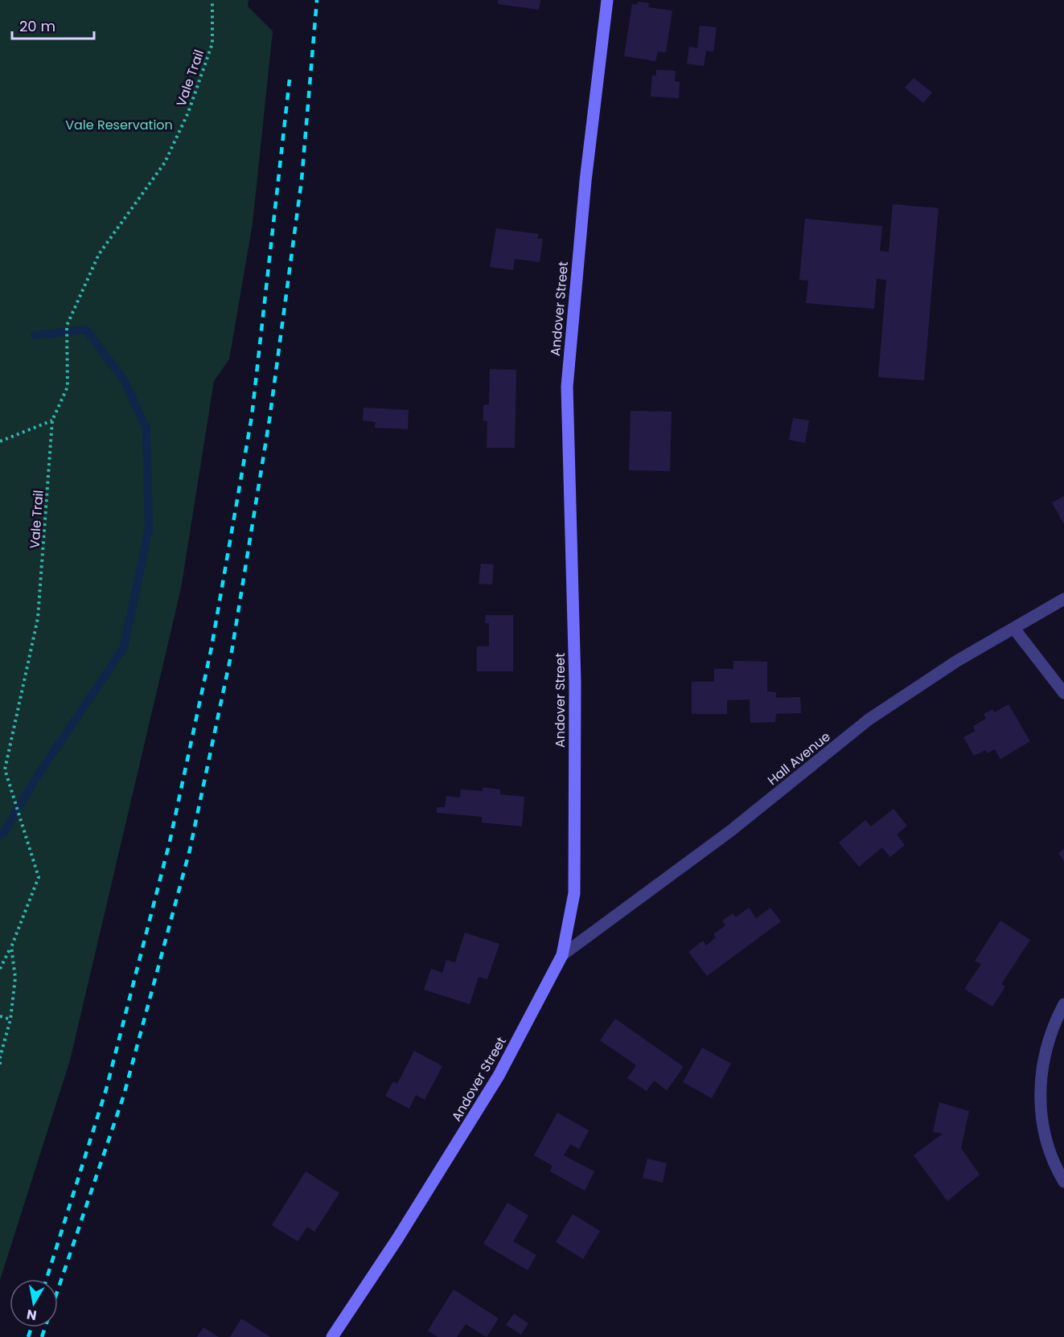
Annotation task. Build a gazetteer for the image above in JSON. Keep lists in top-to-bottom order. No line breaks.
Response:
{"streets":{"main road":["Andover Street"],"street":["Hall Avenue"],"path":["Vale Trail"]},"crossings":[["Andover Street","Hall Avenue"]],"parks":["Vale Reservation"],"scale_bar":"20 m","north":"bottom"}
